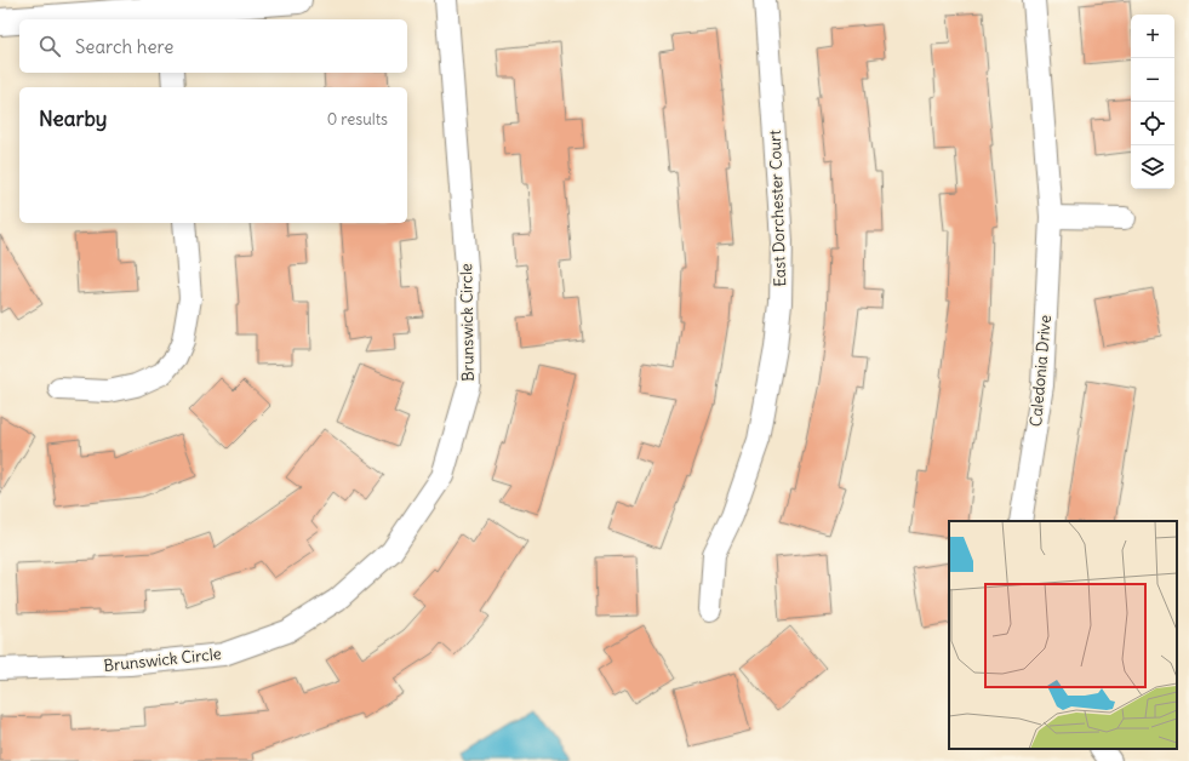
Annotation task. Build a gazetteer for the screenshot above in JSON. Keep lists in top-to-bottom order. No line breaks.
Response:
{"streets":{"street":["East Dorchester Court","Brunswick Circle","Caledonia Drive"]},"page":{"map_buttons":["+","−"],"search":"Search here","heading":["Nearby","0 results"]}}
